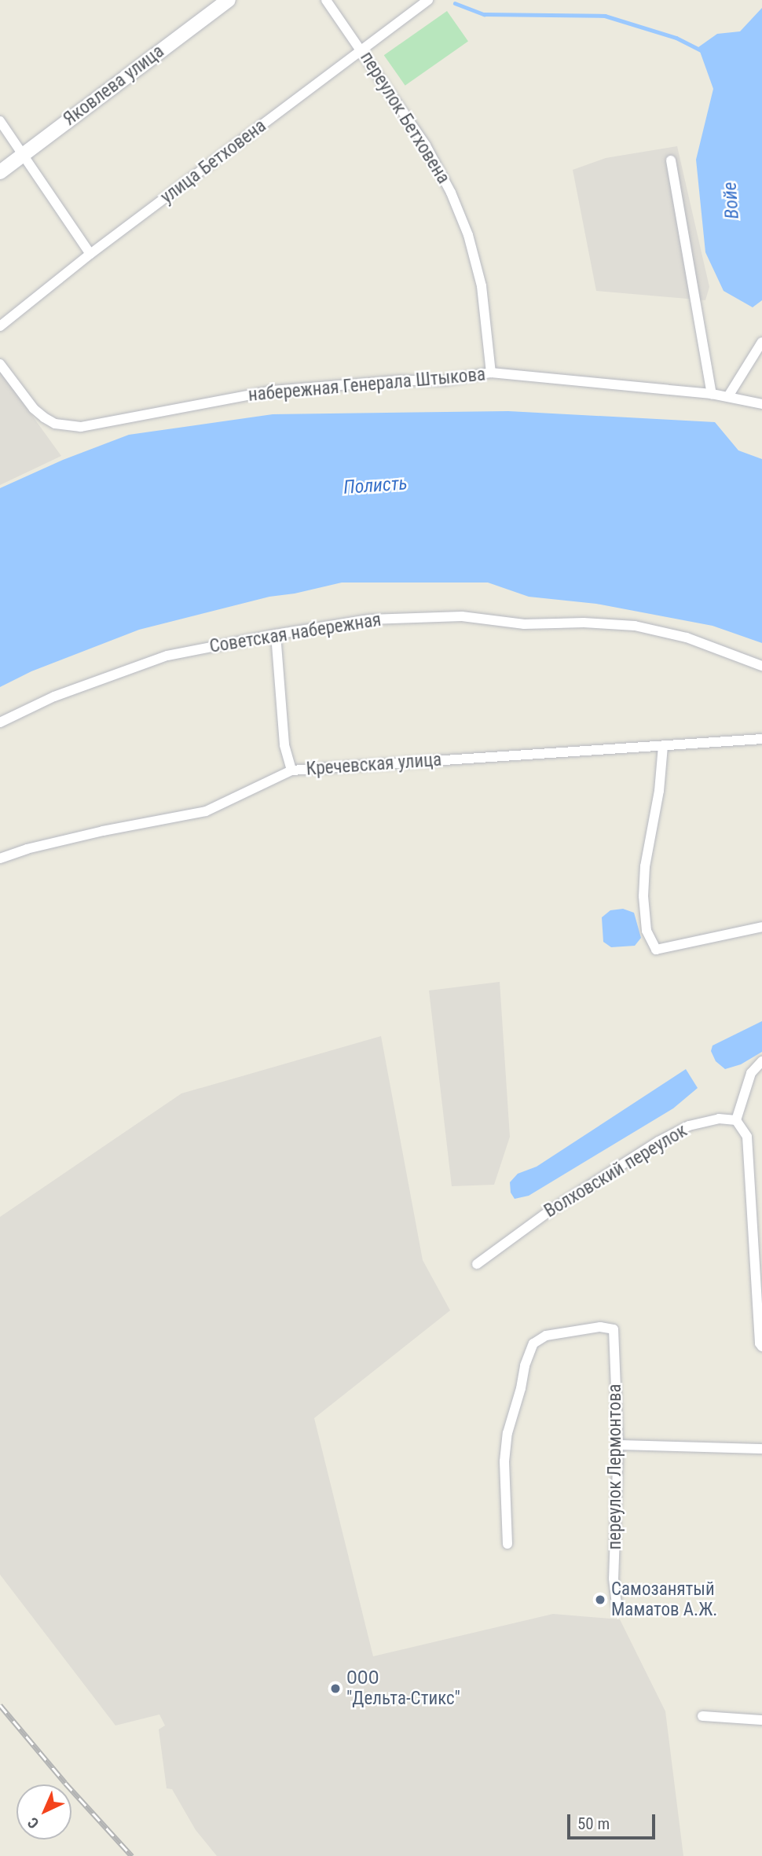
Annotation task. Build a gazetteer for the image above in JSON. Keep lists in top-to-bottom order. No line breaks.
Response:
{"streets":{"street":["Яковлева улица","переулок Бетховена","улица Бетховена","набережная Генерала Штыкова","Советская набережная","Кречевская улица","Волховский переулок","переулок Лермонтова"]},"crossings":[["переулок Бетховена","улица Бетховена"],["переулок Бетховена","набережная Генерала Штыкова"]],"water":["Войе","Полисть"],"places":["Самозанятый Маматов А.Ж.","ООО \"Дельта-Стикс\""],"scale_bar":"50 m","north":"bottom left"}
